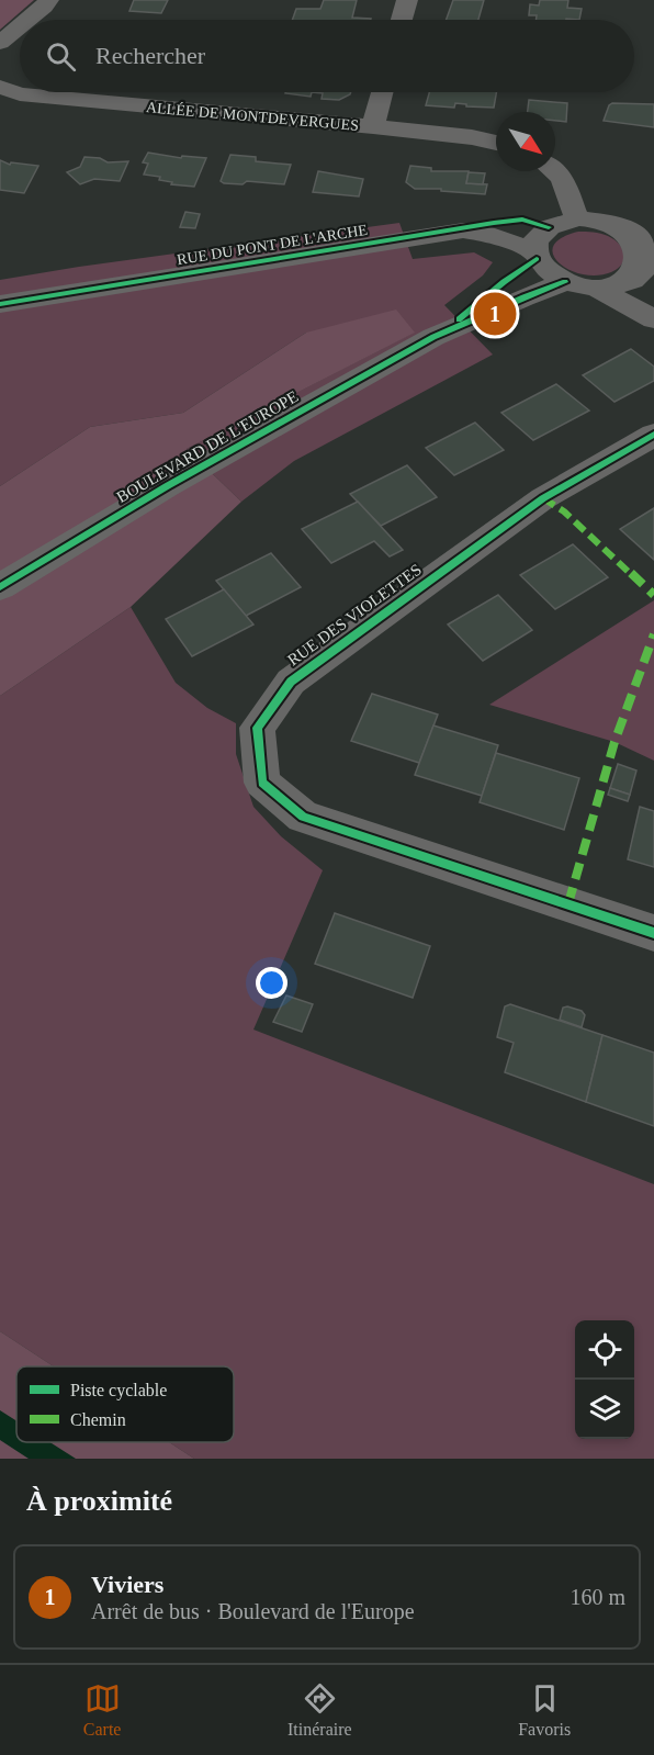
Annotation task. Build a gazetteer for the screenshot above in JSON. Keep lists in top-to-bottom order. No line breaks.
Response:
{"streets":{"street":["ALLÉE DE MONTDEVERGUES","RUE DU PONT DE L'ARCHE","BOULEVARD DE L'EUROPE","RUE DES VIOLETTES"]},"crossings":[["RUE DU PONT DE L'ARCHE","BOULEVARD DE L'EUROPE"]],"legend":["Piste cyclable","Chemin"],"north":"bottom right","page":{"search":"Rechercher","pins":"1","heading":"À proximité","list":[{"mark":"1","name":"Viviers","note":"Arrêt de bus · Boulevard de l'Europe","value":"160 m"}],"nav":["Carte","Itinéraire","Favoris"]}}
